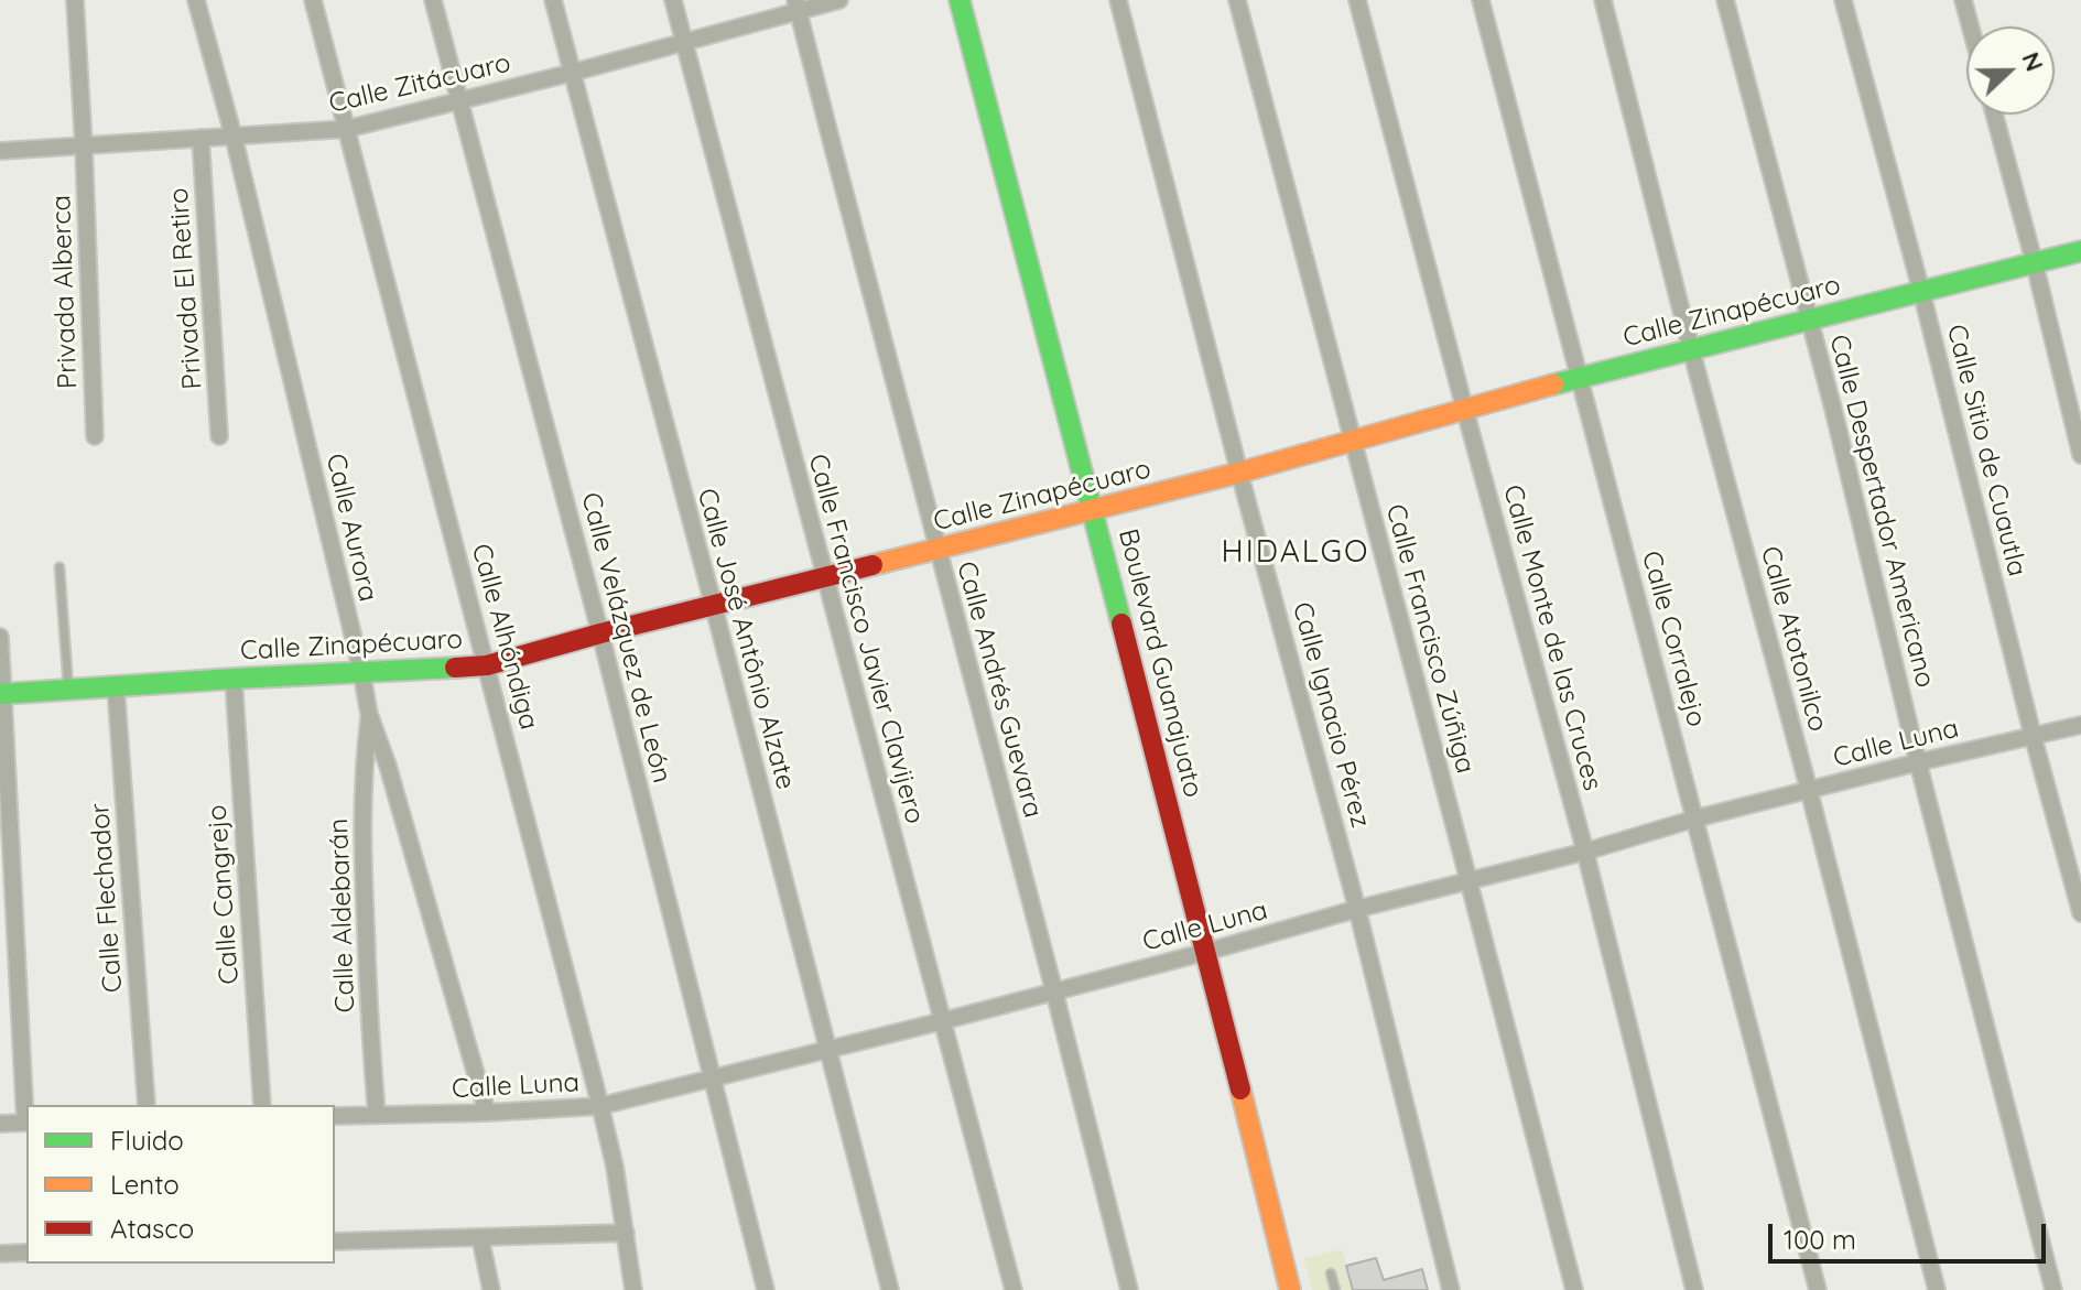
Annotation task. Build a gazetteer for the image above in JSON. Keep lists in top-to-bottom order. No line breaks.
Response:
{"streets":{"street":["Calle Zitácuaro","Privada El Retiro","Privada Alberca","Calle Zinapécuaro","Calle Sitio de Cuautla","Calle Despertador Americano","Calle Aurora","Calle Alhóndiga","Calle Velázquez de León","Calle Monte de las Cruces","Calle José Antônio Alzate","Calle Francisco Javier Clavijero","Calle Francisco Zúñiga","Calle Corralejo","Calle Atotonilco","Boulevard Guanajuato","Calle Andrés Guevara","Calle Ignacio Pérez","Calle Luna","Calle Cangrejo","Calle Flechador","Calle Aldebarán"]},"crossings":[["Calle Zitácuaro","Privada El Retiro"],["Calle Zitácuaro","Privada Alberca"],["Calle Zitácuaro","Calle Aurora"],["Calle Zitácuaro","Calle Alhóndiga"],["Calle Zitácuaro","Calle Velázquez de León"],["Calle Zitácuaro","Calle José Antônio Alzate"],["Calle Zitácuaro","Calle Francisco Javier Clavijero"],["Calle Zitácuaro","Calle Andrés Guevara"],["Calle Zinapécuaro","Calle Sitio de Cuautla"],["Calle Zinapécuaro","Calle Despertador Americano"],["Calle Zinapécuaro","Calle Aurora"],["Calle Zinapécuaro","Calle Alhóndiga"],["Calle Zinapécuaro","Calle Velázquez de León"],["Calle Zinapécuaro","Calle Monte de las Cruces"],["Calle Zinapécuaro","Calle José Antônio Alzate"],["Calle Zinapécuaro","Calle Francisco Javier Clavijero"],["Calle Zinapécuaro","Calle Francisco Zúñiga"],["Calle Zinapécuaro","Calle Corralejo"],["Calle Zinapécuaro","Calle Atotonilco"],["Calle Zinapécuaro","Boulevard Guanajuato"],["Calle Zinapécuaro","Calle Andrés Guevara"],["Calle Zinapécuaro","Calle Ignacio Pérez"],["Calle Zinapécuaro","Calle Cangrejo"],["Calle Zinapécuaro","Calle Flechador"],["Calle Sitio de Cuautla","Calle Luna"],["Calle Despertador Americano","Calle Luna"],["Calle Aurora","Calle Luna"],["Calle Aurora","Calle Aldebarán"],["Calle Alhóndiga","Calle Luna"],["Calle Velázquez de León","Calle Luna"],["Calle Monte de las Cruces","Calle Luna"],["Calle José Antônio Alzate","Calle Luna"],["Calle Francisco Javier Clavijero","Calle Luna"],["Calle Francisco Zúñiga","Calle Luna"],["Calle Corralejo","Calle Luna"],["Calle Atotonilco","Calle Luna"],["Boulevard Guanajuato","Calle Luna"],["Calle Andrés Guevara","Calle Luna"],["Calle Ignacio Pérez","Calle Luna"],["Calle Luna","Calle Aldebarán"]],"districts":["HIDALGO"],"legend":["Fluido","Lento","Atasco"],"scale_bar":"100 m","north":"right"}
